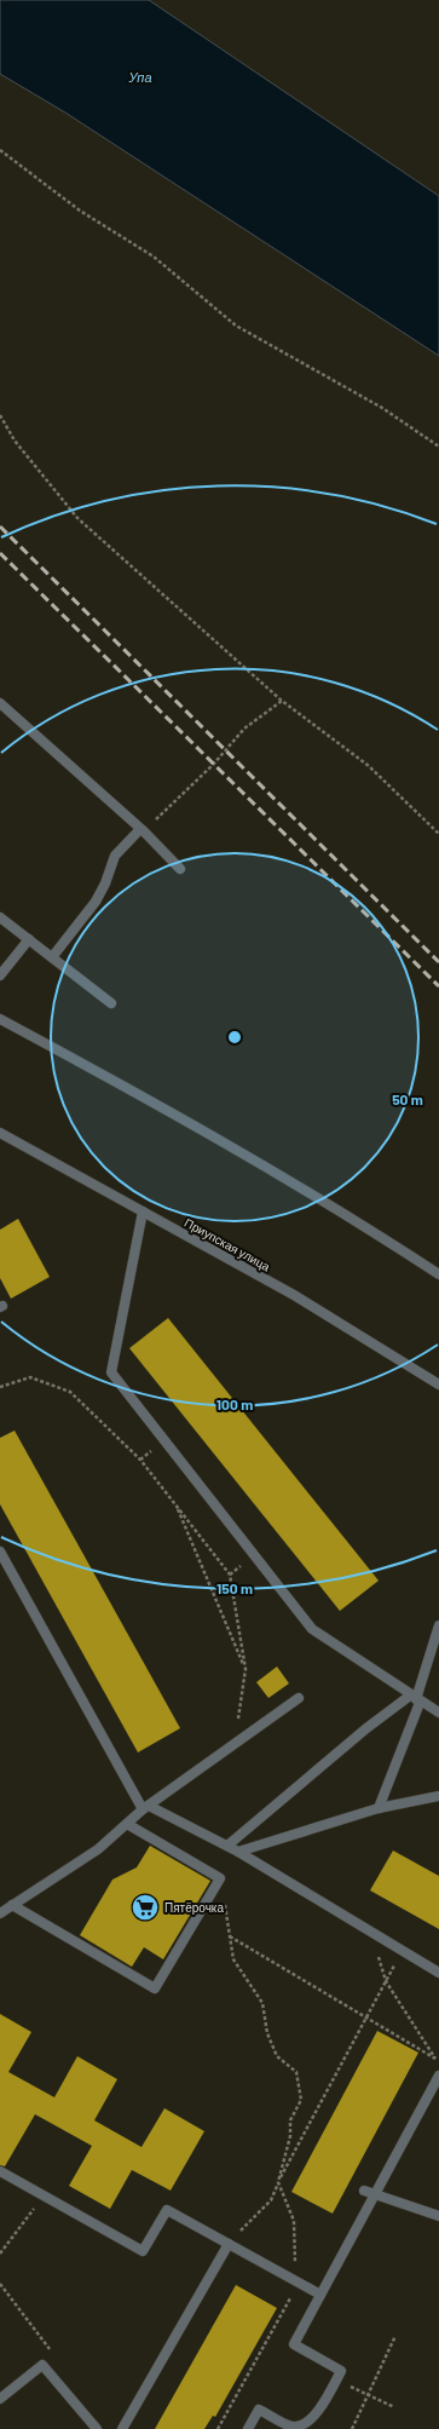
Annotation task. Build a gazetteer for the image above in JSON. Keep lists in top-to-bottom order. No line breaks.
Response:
{"streets":{"street":["Приупская улица"]},"water":["Упа"],"places":{"supermarket":["Пятёрочка"]},"rings":["50 m","100 m","150 m"]}
